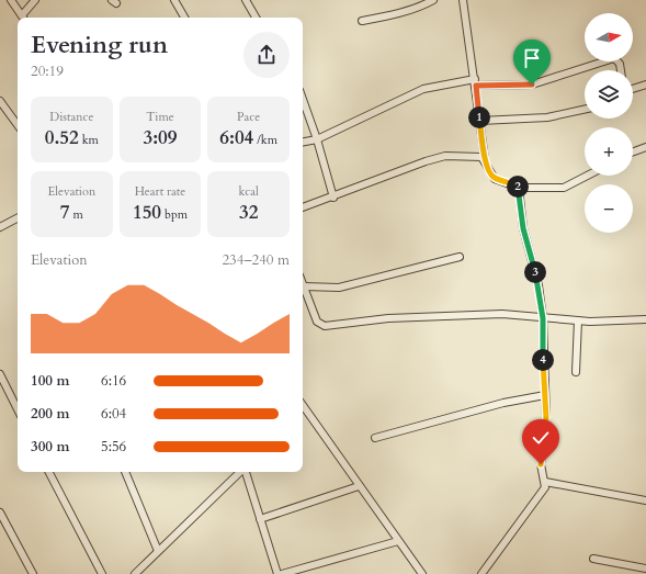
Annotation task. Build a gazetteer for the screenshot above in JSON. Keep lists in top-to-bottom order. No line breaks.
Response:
{"north":"right","page":{"map_buttons":["+","−"],"heading":["Evening run","20:19"],"stats":[["Distance","0.52 km"],["Time","3:09"],["Pace","6:04 /km"],["Elevation","7 m"],["Heart rate","150 bpm"],["kcal","32"]],"pins":["1","2","3","4"],"chart":["Elevation","234–240 m"],"list":[{"name":"100 m","note":"6:16"},{"name":"200 m","note":"6:04"},{"name":"300 m","note":"5:56"}]}}
